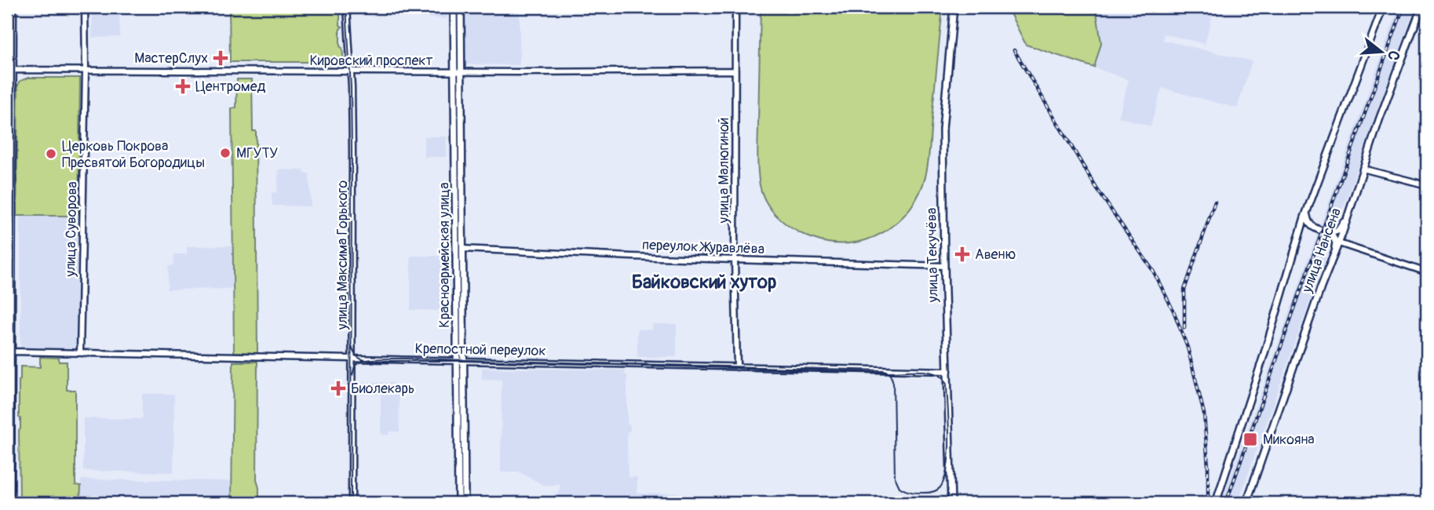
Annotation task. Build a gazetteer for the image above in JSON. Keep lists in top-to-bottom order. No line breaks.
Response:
{"streets":{"main road":["Кировский проспект","улица Малюгиной","улица Суворова","переулок Журавлёва","улица Нансена","улица Максима Горького","Красноармейская улица","улица Текучёва","Крепостной переулок"]},"crossings":[["Кировский проспект","улица Малюгиной"],["Кировский проспект","улица Суворова"],["Кировский проспект","улица Максима Горького"],["Кировский проспект","Красноармейская улица"],["улица Малюгиной","переулок Журавлёва"],["улица Малюгиной","Крепостной переулок"],["улица Суворова","Крепостной переулок"],["переулок Журавлёва","Красноармейская улица"],["переулок Журавлёва","улица Текучёва"],["улица Максима Горького","Крепостной переулок"],["Красноармейская улица","Крепостной переулок"],["улица Текучёва","Крепостной переулок"]],"districts":["Байковский хутор"],"places":{"health":["МастерСлух","Центромед","Авеню","Биолекарь"],"other":["МГУТУ","Церковь Покрова Пресвятой Богородицы"],"transit":["Микояна"]},"north":"right"}
